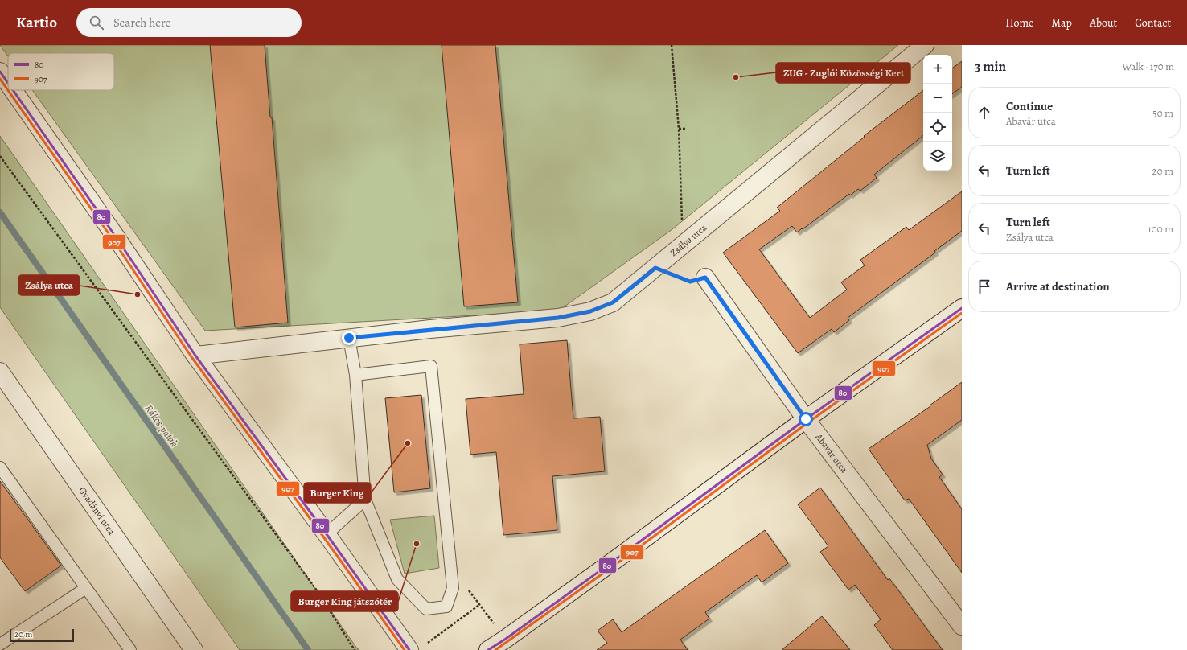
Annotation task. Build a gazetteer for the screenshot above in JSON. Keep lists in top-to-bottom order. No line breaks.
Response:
{"streets":{"street":["Zsálya utca","Abavár utca","Gvadányi utca"]},"water":["Rákos-patak"],"places":["ZUG - Zuglói Közösségi Kert","Zsálya utca","Burger King","Burger King játszótér"],"lines":["transit line 80","transit line 907"],"legend":["80","907"],"scale_bar":"20 m","page":{"header":"Kartio","search":"Search here","nav":["Home","Map","About","Contact"],"heading":["3 min","Walk · 170 m"],"map_buttons":["+","−"],"list":[["Continue","Abavár utca","50 m"],["Turn left","20 m"],["Turn left","Zsálya utca","100 m"],"Arrive at destination"],"scale":"20 m"}}
